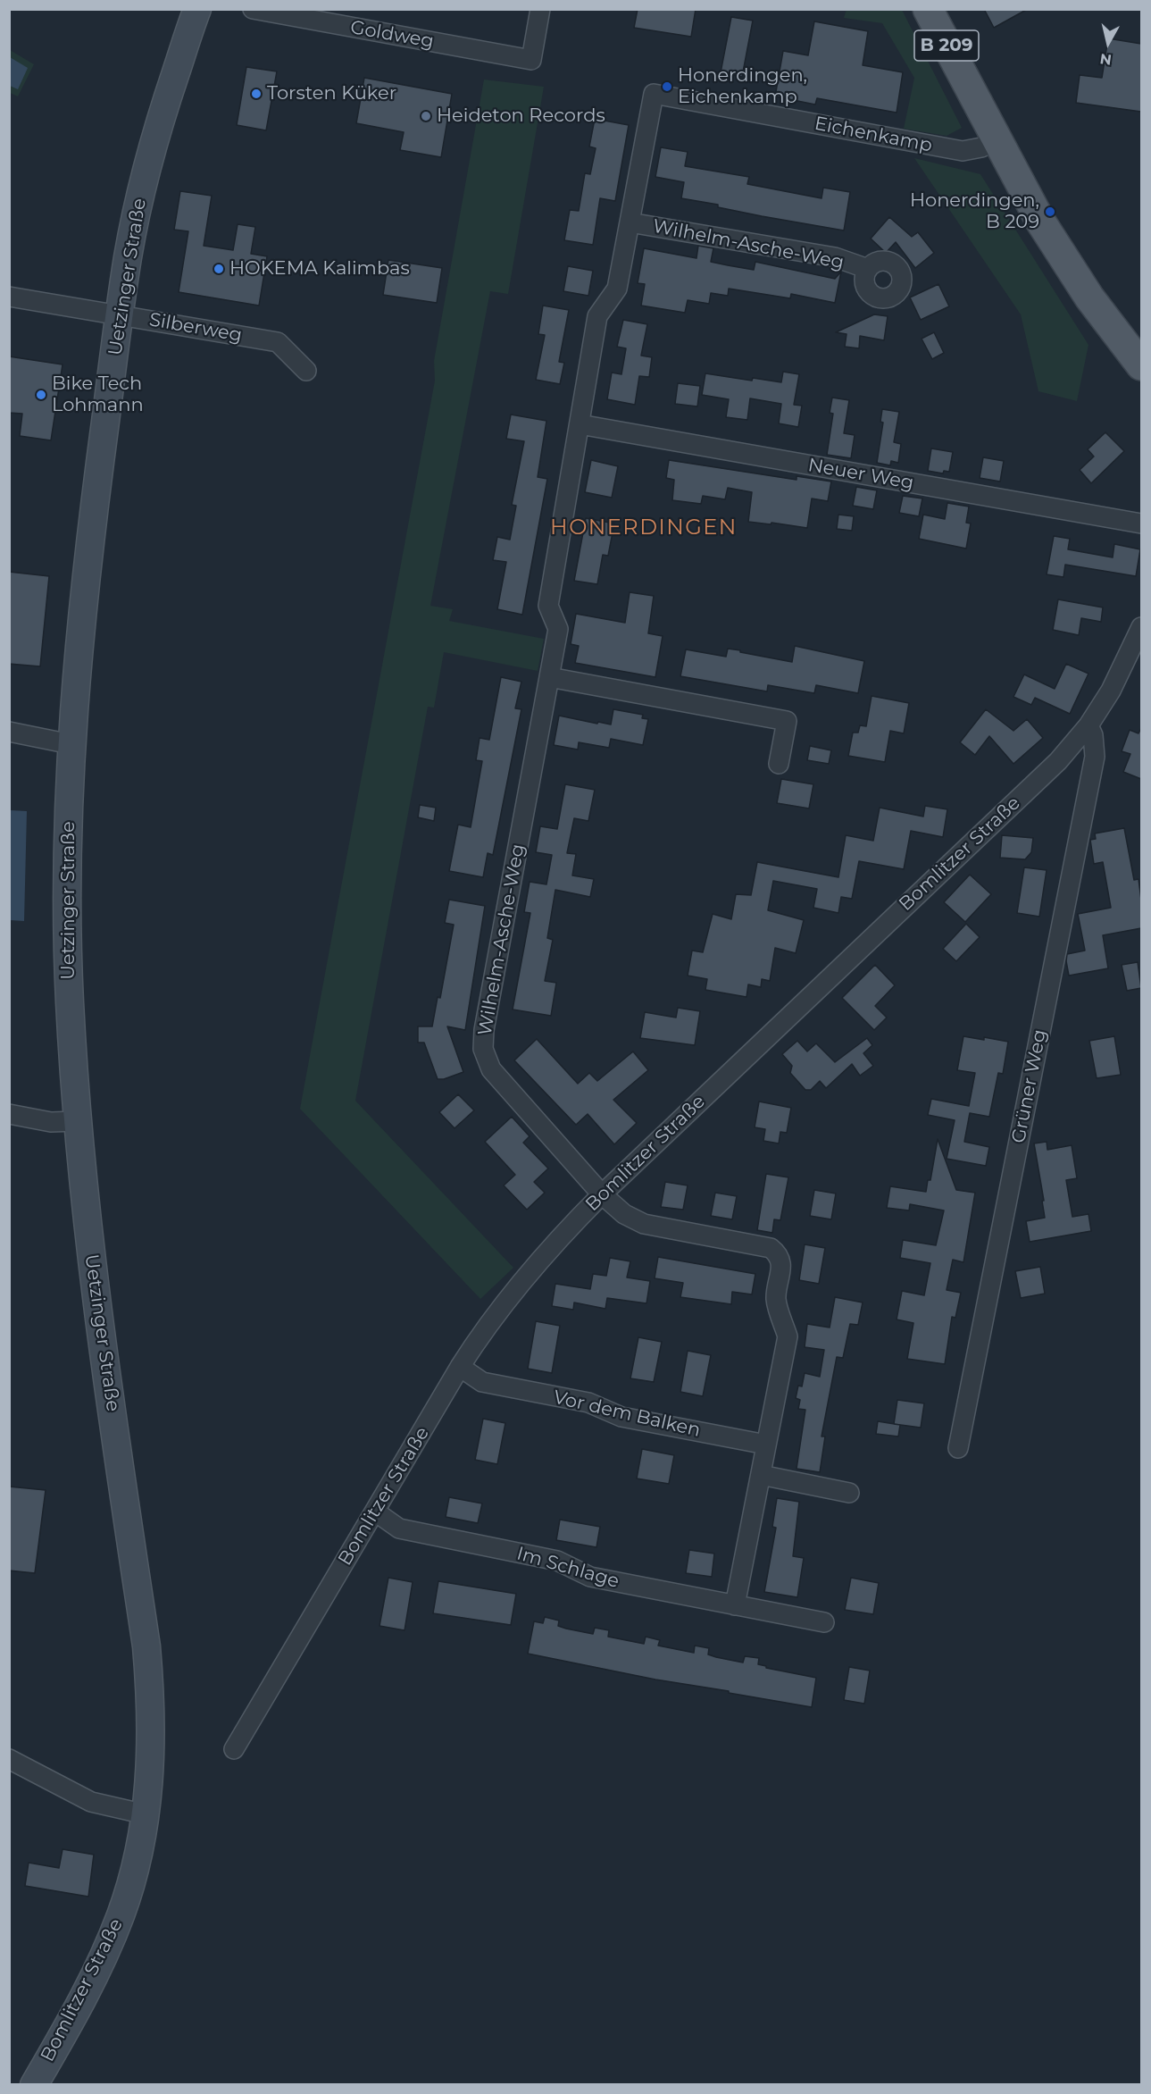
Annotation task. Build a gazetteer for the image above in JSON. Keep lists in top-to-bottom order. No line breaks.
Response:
{"streets":{"main road":["B 209"],"street":["Goldweg","Eichenkamp","Wilhelm-Asche-Weg","Uetzinger Straße","Silberweg","Neuer Weg","Bomlitzer Straße","Grüner Weg","Vor dem Balken","Im Schlage"]},"crossings":[["B 209","Eichenkamp"],["Eichenkamp","Wilhelm-Asche-Weg"],["Wilhelm-Asche-Weg","Neuer Weg"],["Wilhelm-Asche-Weg","Bomlitzer Straße"],["Uetzinger Straße","Silberweg"],["Uetzinger Straße","Bomlitzer Straße"],["Bomlitzer Straße","Grüner Weg"],["Bomlitzer Straße","Vor dem Balken"],["Bomlitzer Straße","Im Schlage"]],"districts":["HONERDINGEN"],"places":["Honerdingen, Eichenkamp","Torsten Küker","Heideton Records","Honerdingen, B 209","HOKEMA Kalimbas","Bike Tech Lohmann"],"north":"bottom"}
